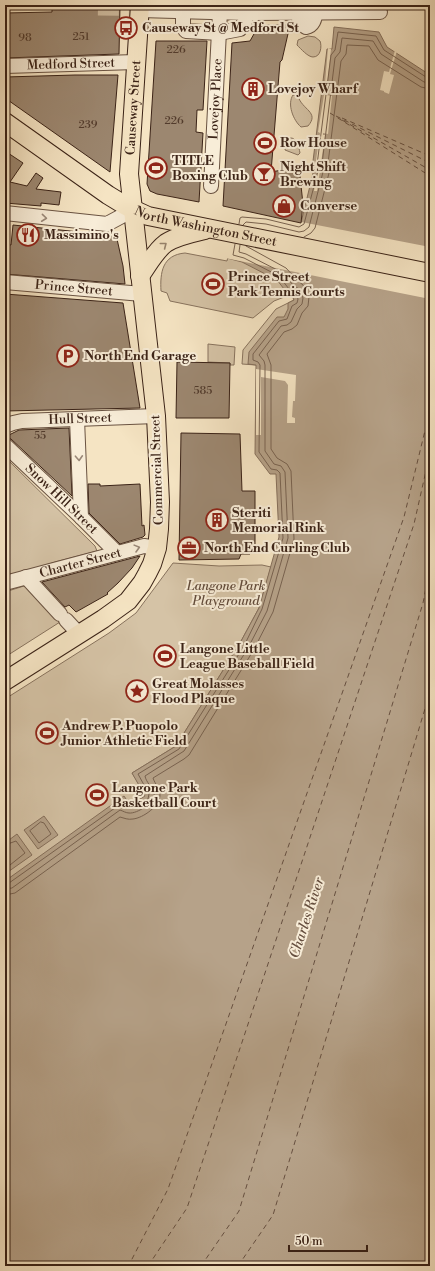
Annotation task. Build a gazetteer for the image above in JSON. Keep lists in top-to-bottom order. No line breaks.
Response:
{"streets":{"main road":["Causeway Street","North Washington Street","Commercial Street"],"street":["Medford Street","Lovejoy Place","Prince Street","Hull Street","Snow Hill Street","Charter Street"]},"crossings":[["Medford Street","Causeway Street"],["Causeway Street","North Washington Street"],["Causeway Street","Commercial Street"],["North Washington Street","Commercial Street"],["Prince Street","Commercial Street"],["Hull Street","Commercial Street"],["Commercial Street","Charter Street"],["Snow Hill Street","Charter Street"]],"water":["Charles River"],"parks":["Langone Park Playground"],"places":{"bus stop":["Causeway St @ Medford St"],"building":["Lovejoy Wharf","Steriti Memorial Rink"],"sports":["Row House","TITLE Boxing Club","Prince Street Park Tennis Courts","Langone Little League Baseball Field","Andrew P. Puopolo Junior Athletic Field","Langone Park Basketball Court"],"bar":["Night Shift Brewing"],"shop":["Converse"],"restaurant":["Massimino's"],"parking":["North End Garage"],"office":["North End Curling Club"],"place":["Great Molasses Flood Plaque"]},"house_numbers":["251","98","226","226","239","585","55"],"scale_bar":"50 m"}
